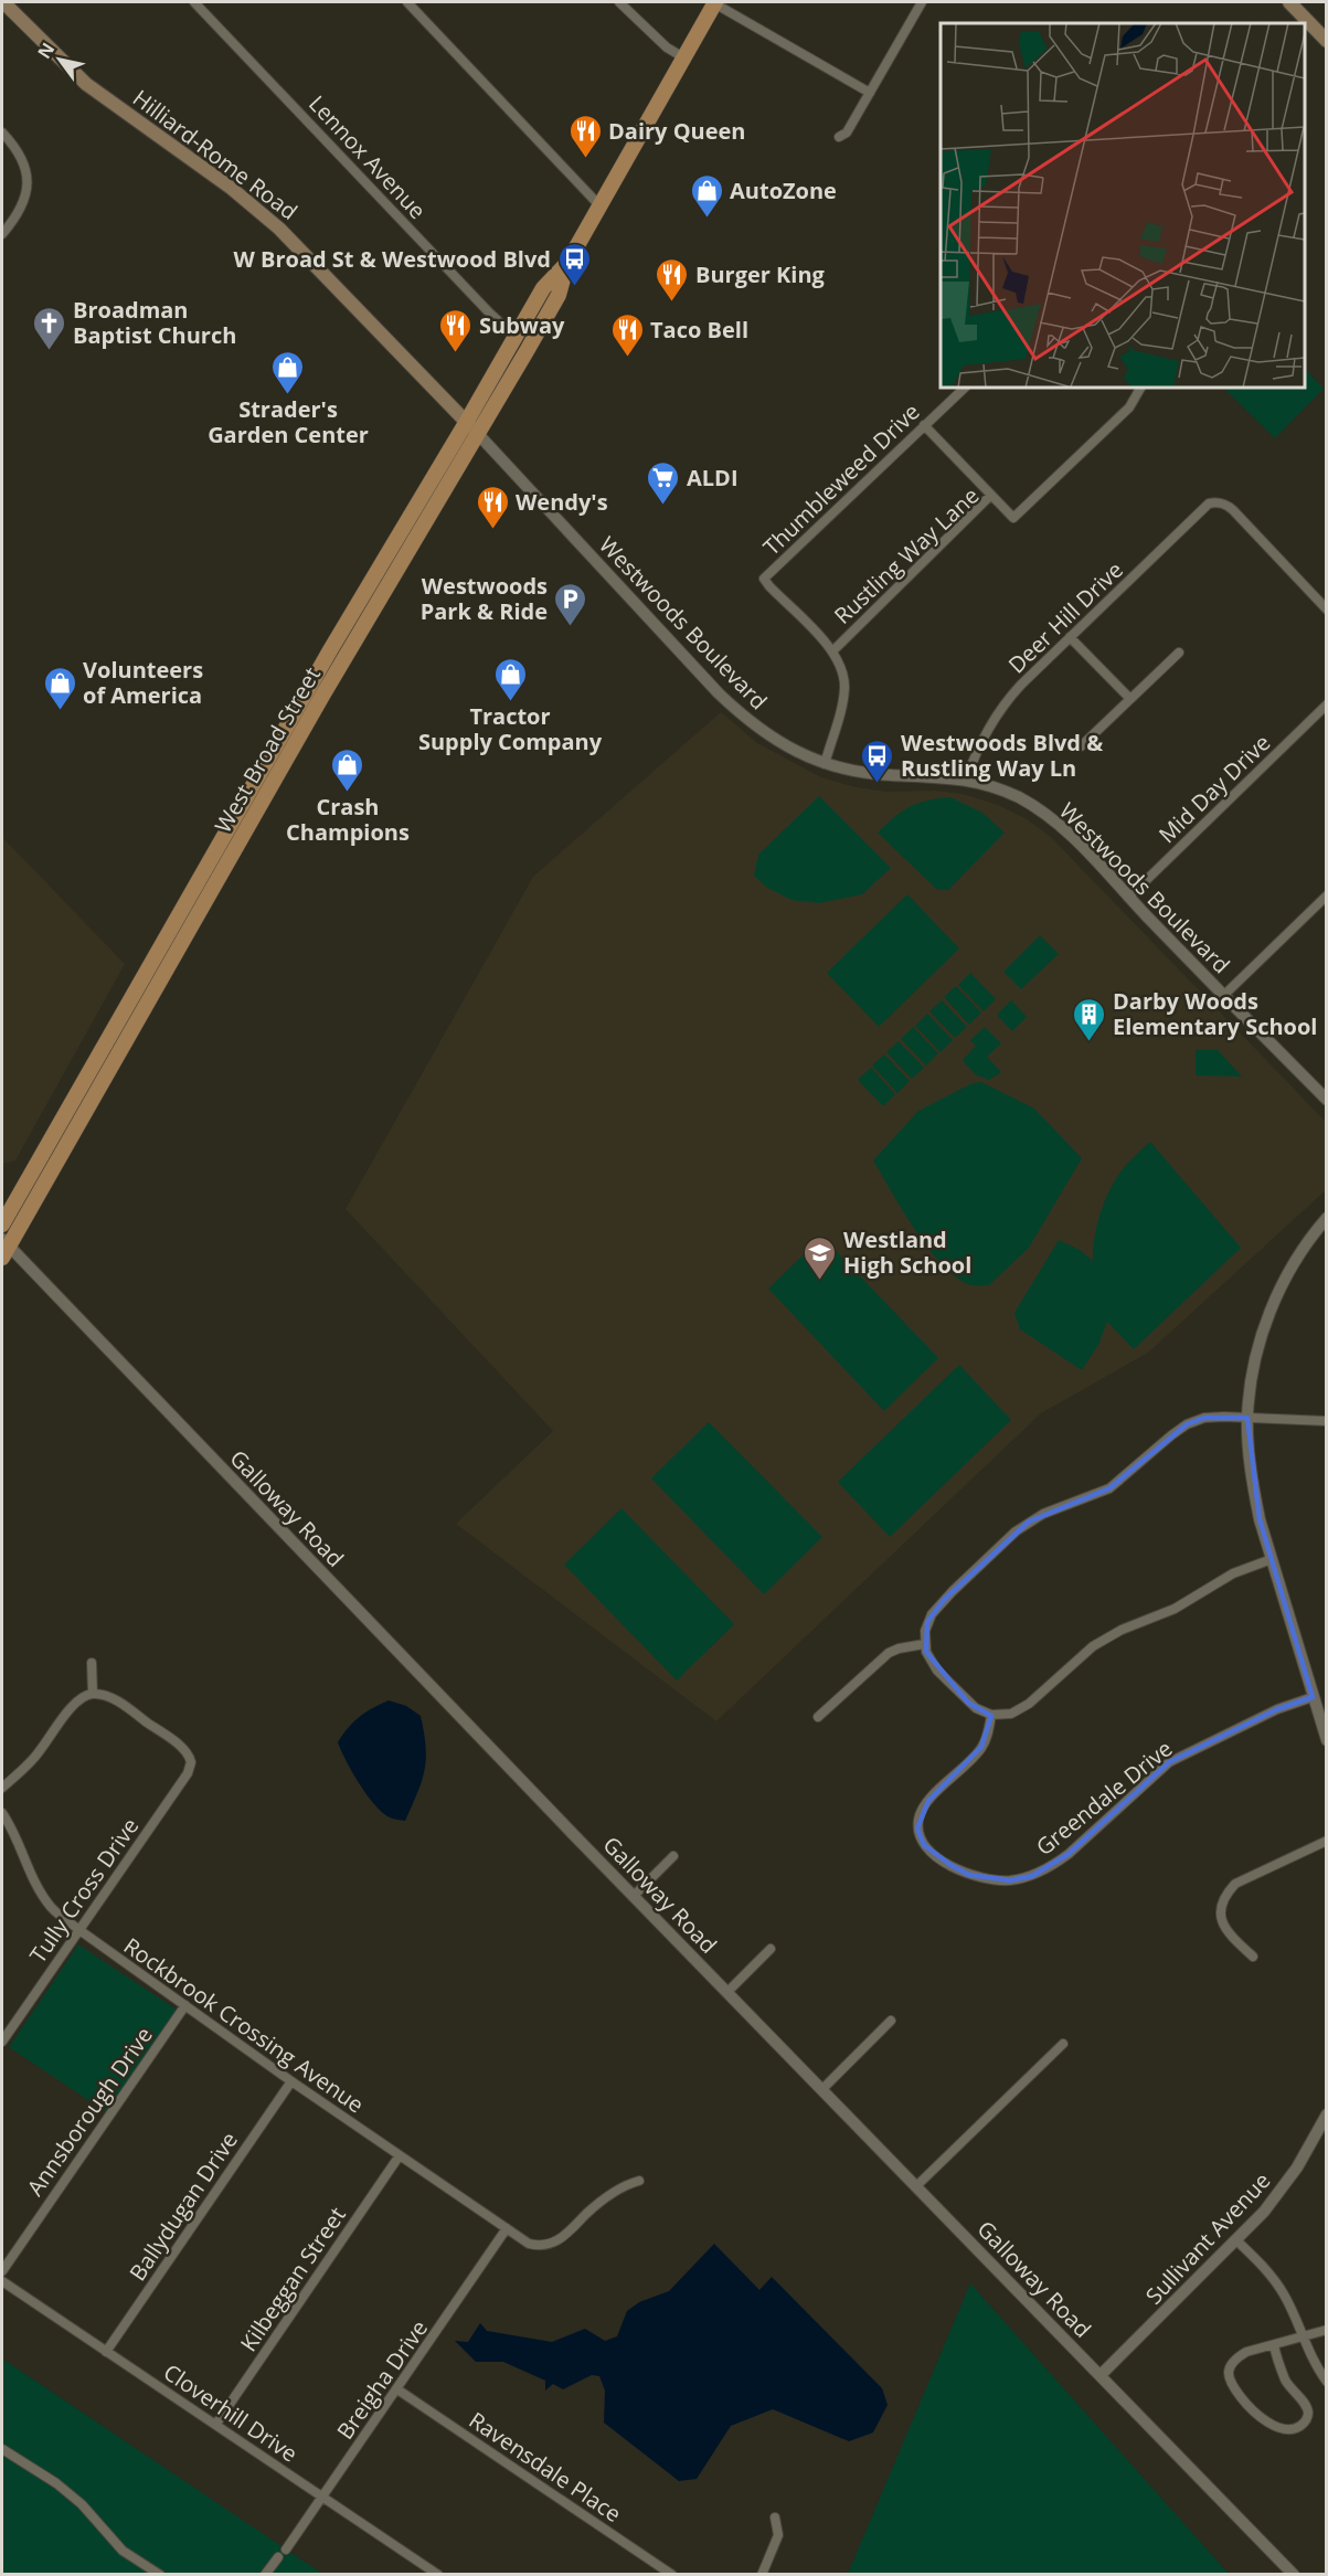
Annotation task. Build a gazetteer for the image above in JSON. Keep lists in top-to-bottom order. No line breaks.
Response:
{"streets":{"main road":["Hilliard-Rome Road","West Broad Street"],"street":["Lennox Avenue","Thumbleweed Drive","Rustling Way Lane","Deer Hill Drive","Westwoods Boulevard","Mid Day Drive","Galloway Road","Greendale Drive","Tully Cross Drive","Rockbrook Crossing Avenue","Annsborough Drive","Ballydugan Drive","Sullivant Avenue","Kilbeggan Street","Breigha Drive","Cloverhill Drive","Ravensdale Place"]},"crossings":[["Hilliard-Rome Road","Westwoods Boulevard"],["Hilliard-Rome Road","West Broad Street"],["Lennox Avenue","West Broad Street"],["Thumbleweed Drive","Rustling Way Lane"],["Rustling Way Lane","Westwoods Boulevard"],["Deer Hill Drive","Westwoods Boulevard"],["Westwoods Boulevard","West Broad Street"],["Westwoods Boulevard","Mid Day Drive"],["West Broad Street","Galloway Road"],["Galloway Road","Sullivant Avenue"],["Tully Cross Drive","Rockbrook Crossing Avenue"],["Rockbrook Crossing Avenue","Annsborough Drive"],["Rockbrook Crossing Avenue","Ballydugan Drive"],["Rockbrook Crossing Avenue","Kilbeggan Street"],["Rockbrook Crossing Avenue","Breigha Drive"],["Ballydugan Drive","Cloverhill Drive"],["Kilbeggan Street","Cloverhill Drive"],["Breigha Drive","Cloverhill Drive"],["Breigha Drive","Ravensdale Place"]],"places":{"restaurant":["Dairy Queen","Burger King","Subway","Taco Bell","Wendy's"],"shop":["AutoZone","Strader's Garden Center","Tractor Supply Company","Volunteers of America","Crash Champions"],"bus stop":["W Broad St & Westwood Blvd","Westwoods Blvd & Rustling Way Ln"],"church":["Broadman Baptist Church"],"supermarket":["ALDI"],"parking":["Westwoods Park & Ride"],"building":["Darby Woods Elementary School"],"school or university":["Westland High School"]},"north":"top left"}
